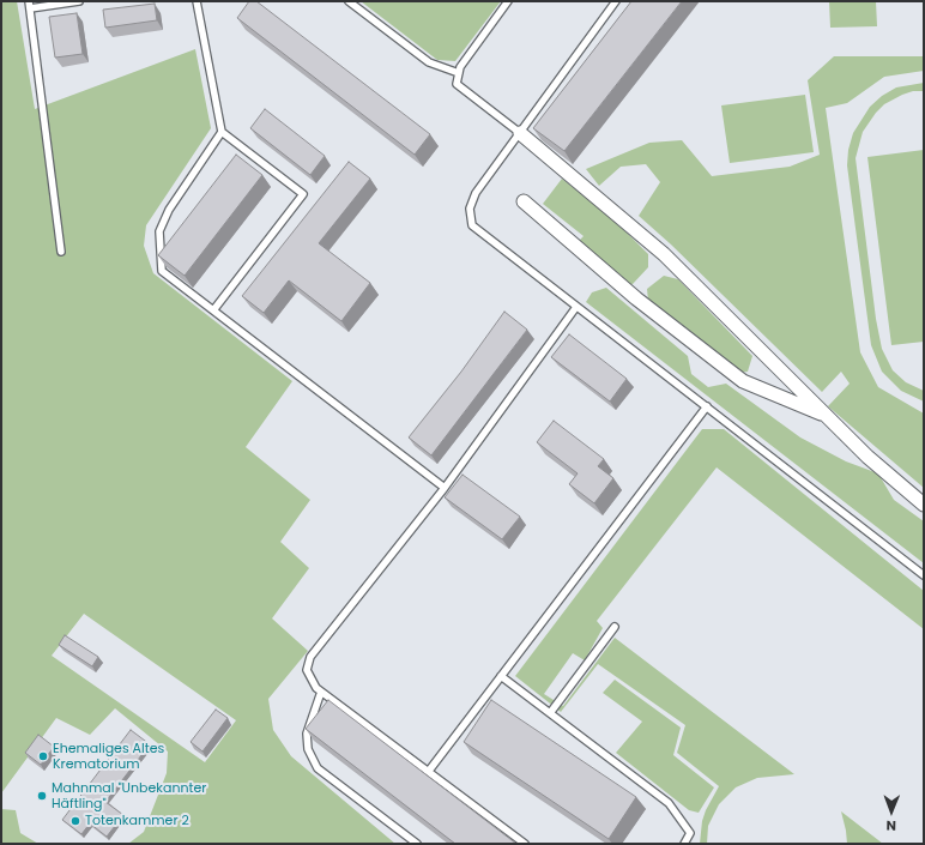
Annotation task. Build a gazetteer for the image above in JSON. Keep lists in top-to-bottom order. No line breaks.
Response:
{"places":["Ehemaliges Altes Krematorium","Mahnmal \"Unbekannter Häftling\"","Totenkammer 2"],"north":"bottom"}
